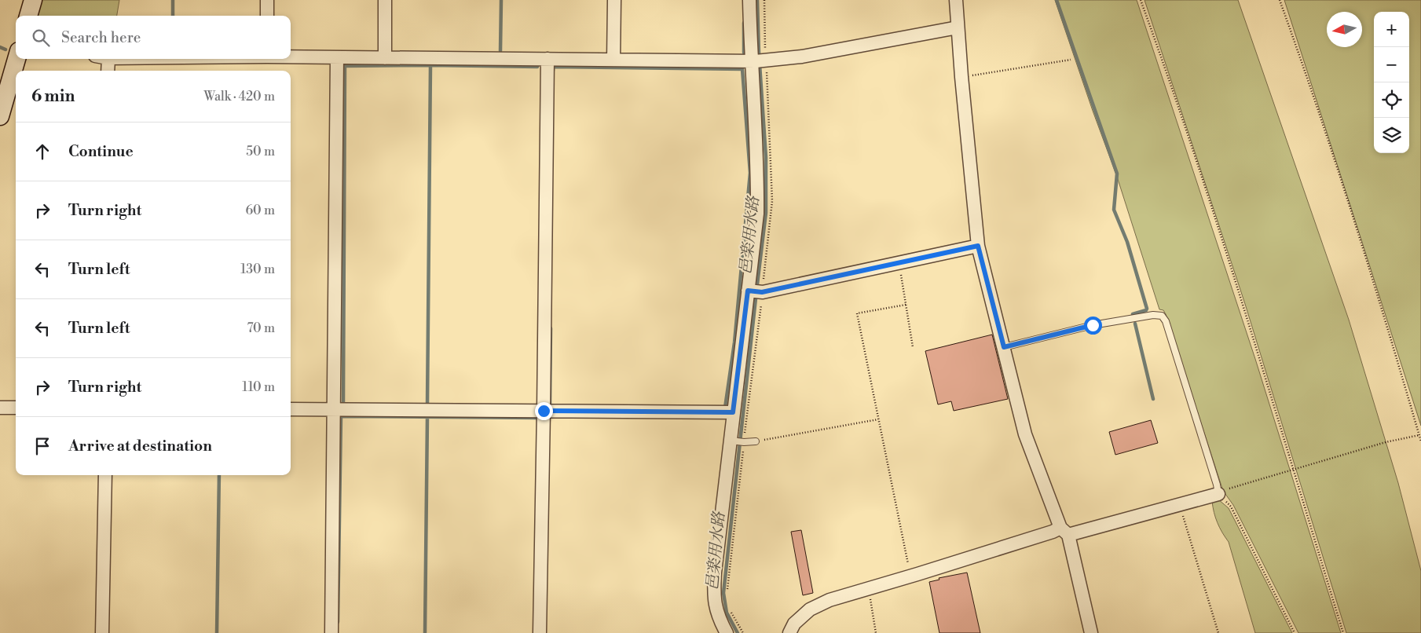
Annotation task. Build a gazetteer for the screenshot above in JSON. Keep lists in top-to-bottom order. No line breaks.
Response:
{"water":["邑楽用水路"],"north":"left","page":{"map_buttons":["+","−"],"search":"Search here","heading":["6 min","Walk · 420 m"],"list":[["Continue","50 m"],["Turn right","60 m"],["Turn left","130 m"],["Turn left","70 m"],["Turn right","110 m"],"Arrive at destination"]}}
